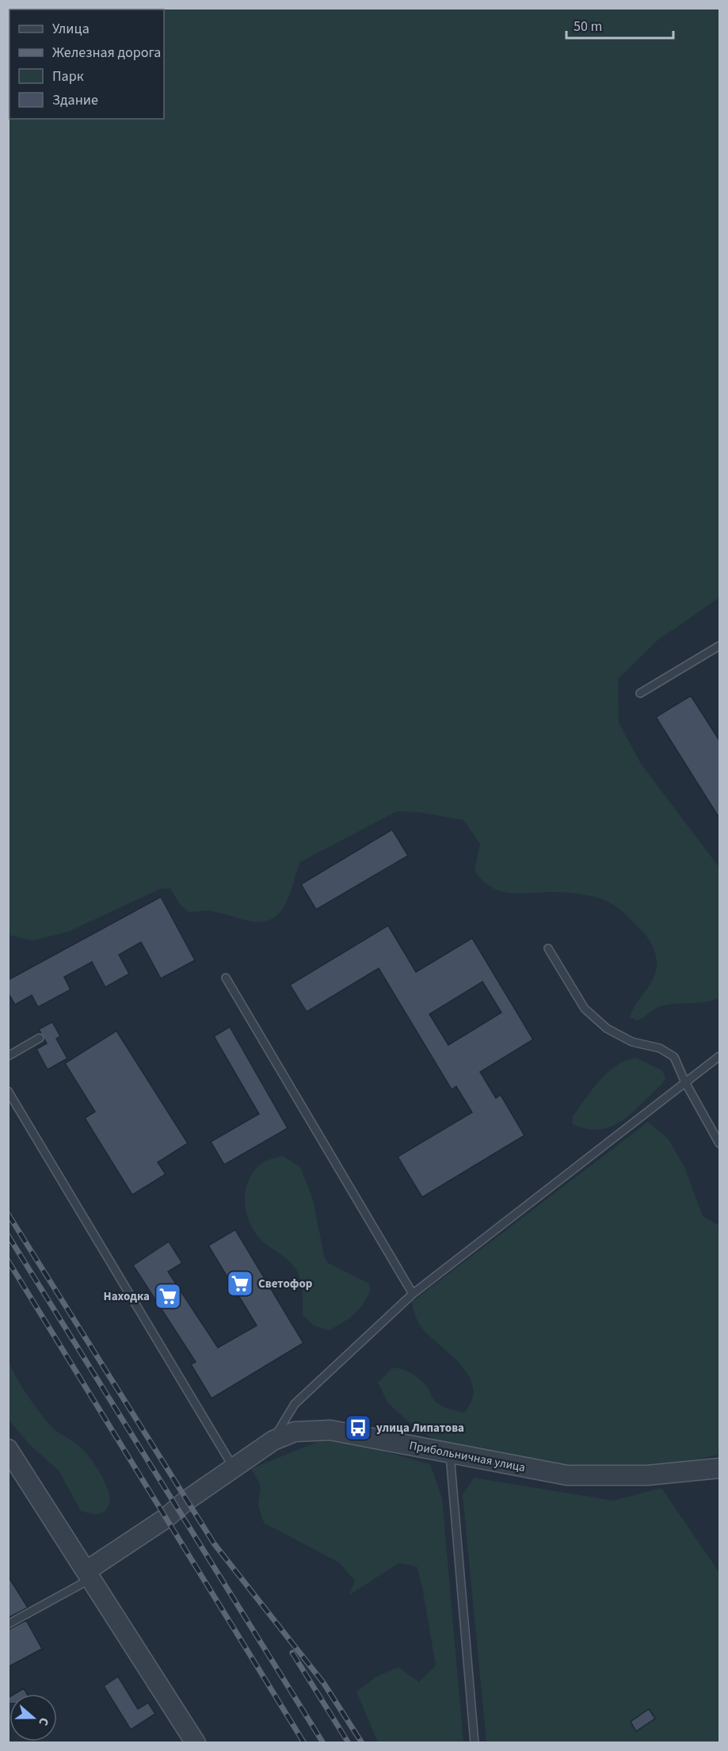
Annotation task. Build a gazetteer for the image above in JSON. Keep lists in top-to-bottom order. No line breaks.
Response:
{"streets":{"street":["Прибольничная улица"]},"places":{"supermarket":["Светофор","Находка"],"bus stop":["улица Липатова"]},"legend":["Улица","Железная дорога","Парк","Здание"],"scale_bar":"50 m","north":"right"}
